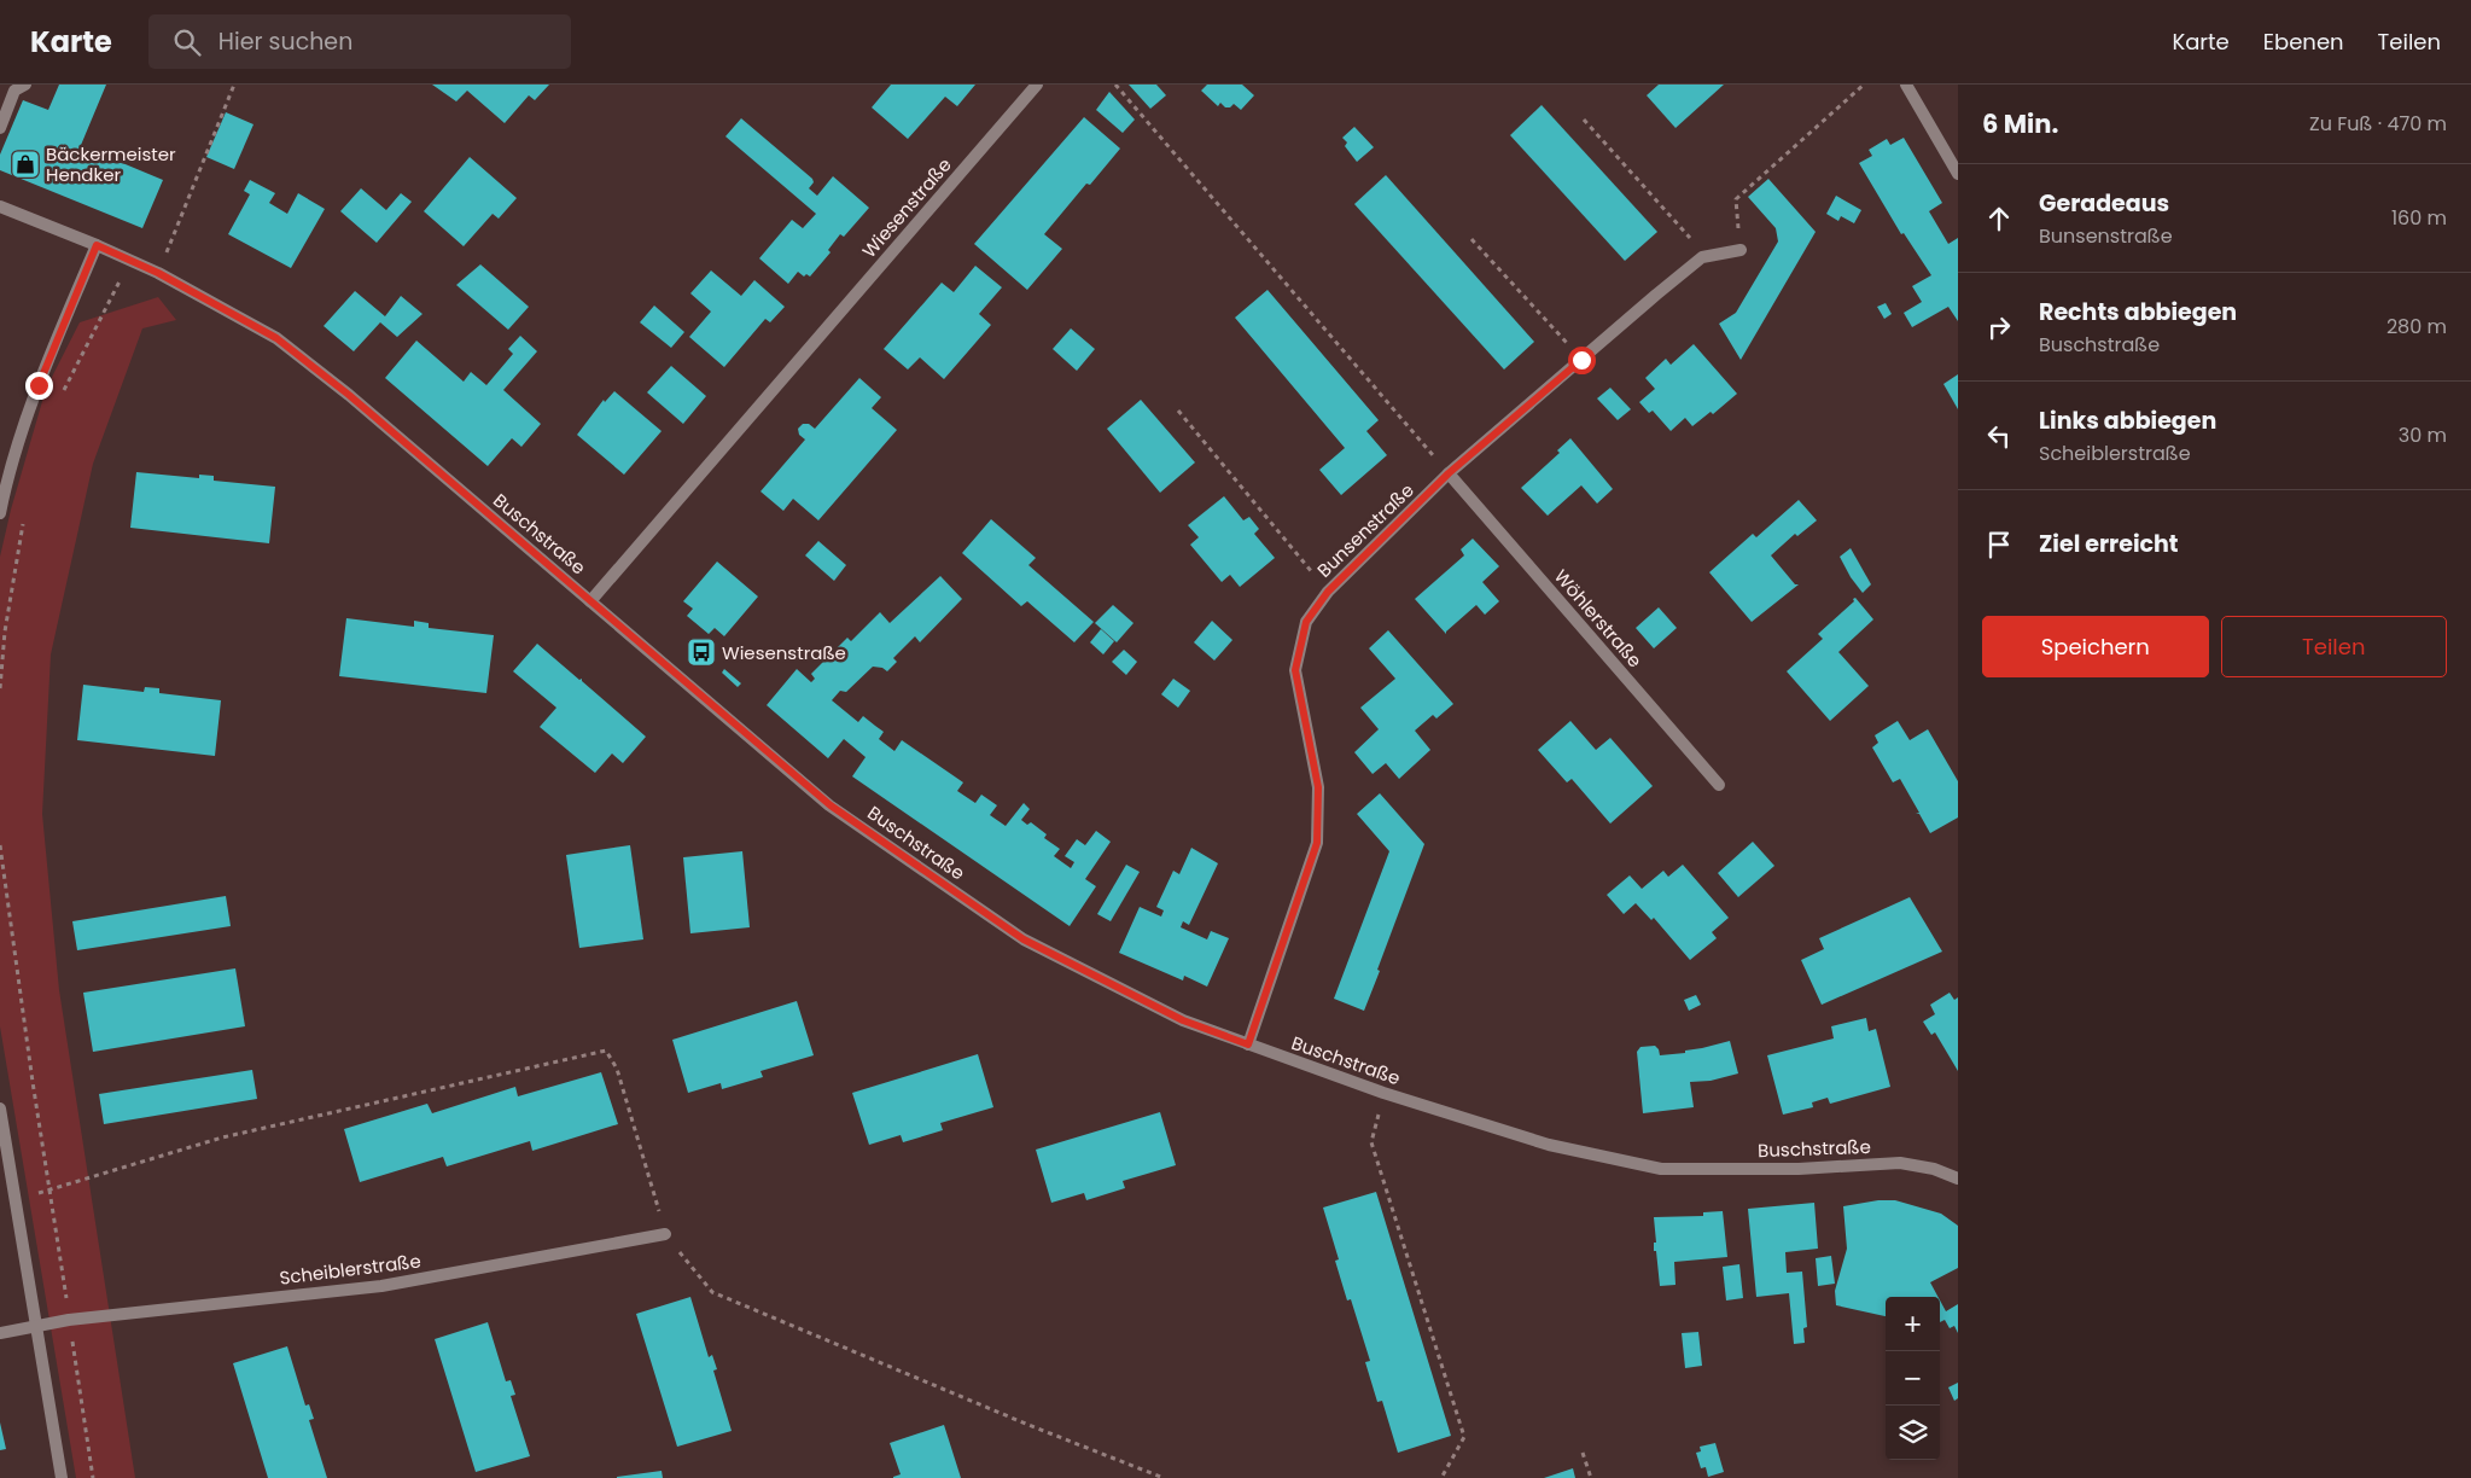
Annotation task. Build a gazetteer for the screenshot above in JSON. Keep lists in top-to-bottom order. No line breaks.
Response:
{"streets":{"street":["Wiesenstraße","Bunsenstraße","Buschstraße","Wöhlerstraße","Scheiblerstraße"]},"crossings":[["Wiesenstraße","Buschstraße"],["Bunsenstraße","Buschstraße"],["Bunsenstraße","Wöhlerstraße"]],"places":{"shop":["Bäckermeister Hendker"],"bus stop":["Wiesenstraße"]},"page":{"header":"Karte","search":"Hier suchen","nav":["Karte","Ebenen","Teilen"],"heading":["6 Min.","Zu Fuß · 470 m"],"list":[["Geradeaus","Bunsenstraße","160 m"],["Rechts abbiegen","Buschstraße","280 m"],["Links abbiegen","Scheiblerstraße","30 m"],"Ziel erreicht"],"buttons":["Speichern","Teilen"],"map_buttons":["+","−"]}}
